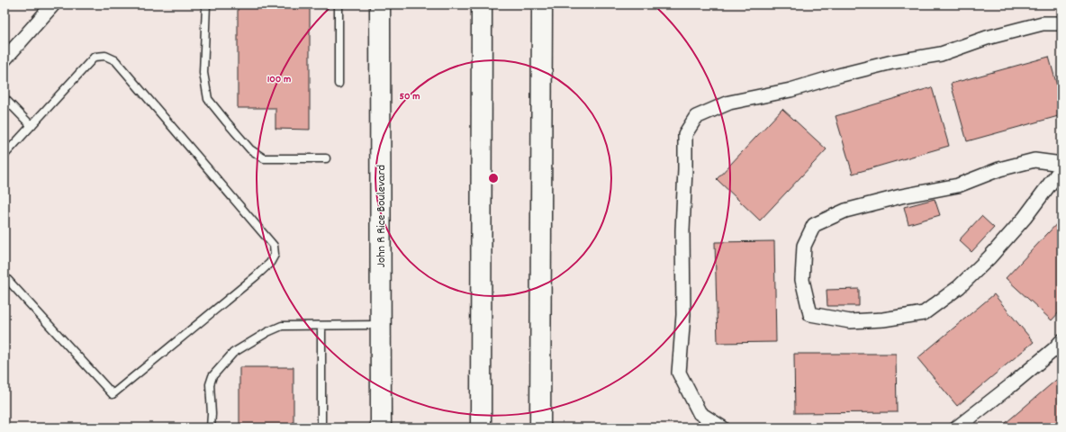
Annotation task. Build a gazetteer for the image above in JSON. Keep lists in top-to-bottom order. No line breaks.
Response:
{"streets":{"main road":["John R Rice Boulevard"]},"rings":["100 m","50 m"]}
